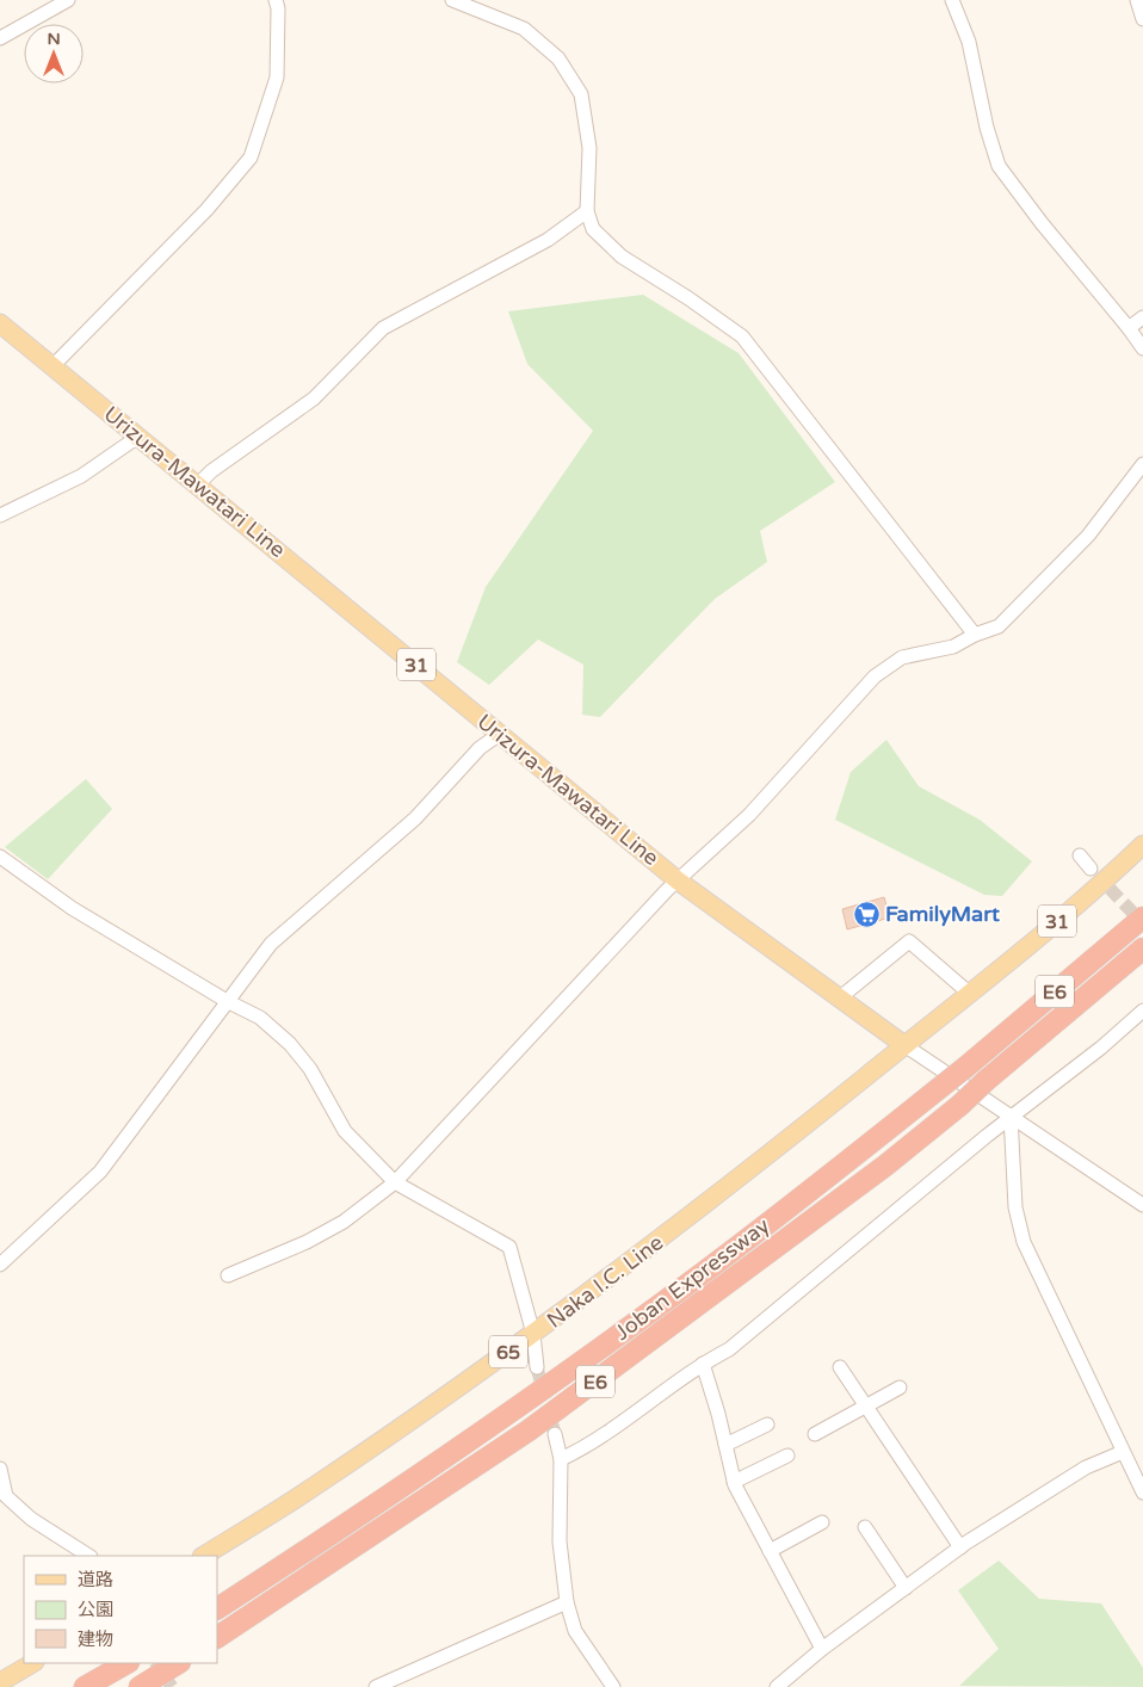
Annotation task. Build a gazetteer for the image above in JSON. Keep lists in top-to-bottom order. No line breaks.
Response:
{"streets":{"highway":["E6","Joban Expressway"],"main road":["Urizura-Mawatari Line","31","Naka I.C. Line","65"]},"crossings":[["Urizura-Mawatari Line","31"],["Urizura-Mawatari Line","Naka I.C. Line"],["31","Naka I.C. Line"]],"places":{"supermarket":["FamilyMart"]},"legend":["道路","公園","建物"],"north":"top"}
